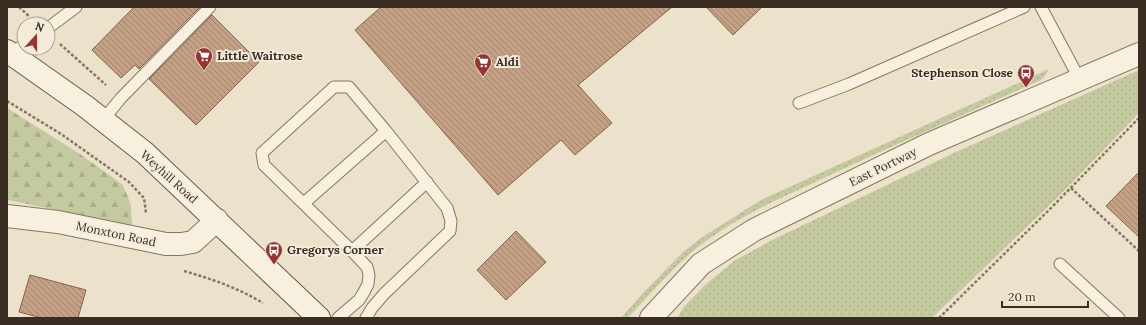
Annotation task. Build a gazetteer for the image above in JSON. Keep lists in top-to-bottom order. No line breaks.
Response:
{"streets":{"street":["East Portway","Weyhill Road","Monxton Road"]},"crossings":[["Weyhill Road","Monxton Road"]],"places":{"supermarket":["Little Waitrose","Aldi"],"bus stop":["Stephenson Close","Gregorys Corner"]},"scale_bar":"20 m","north":"top"}
